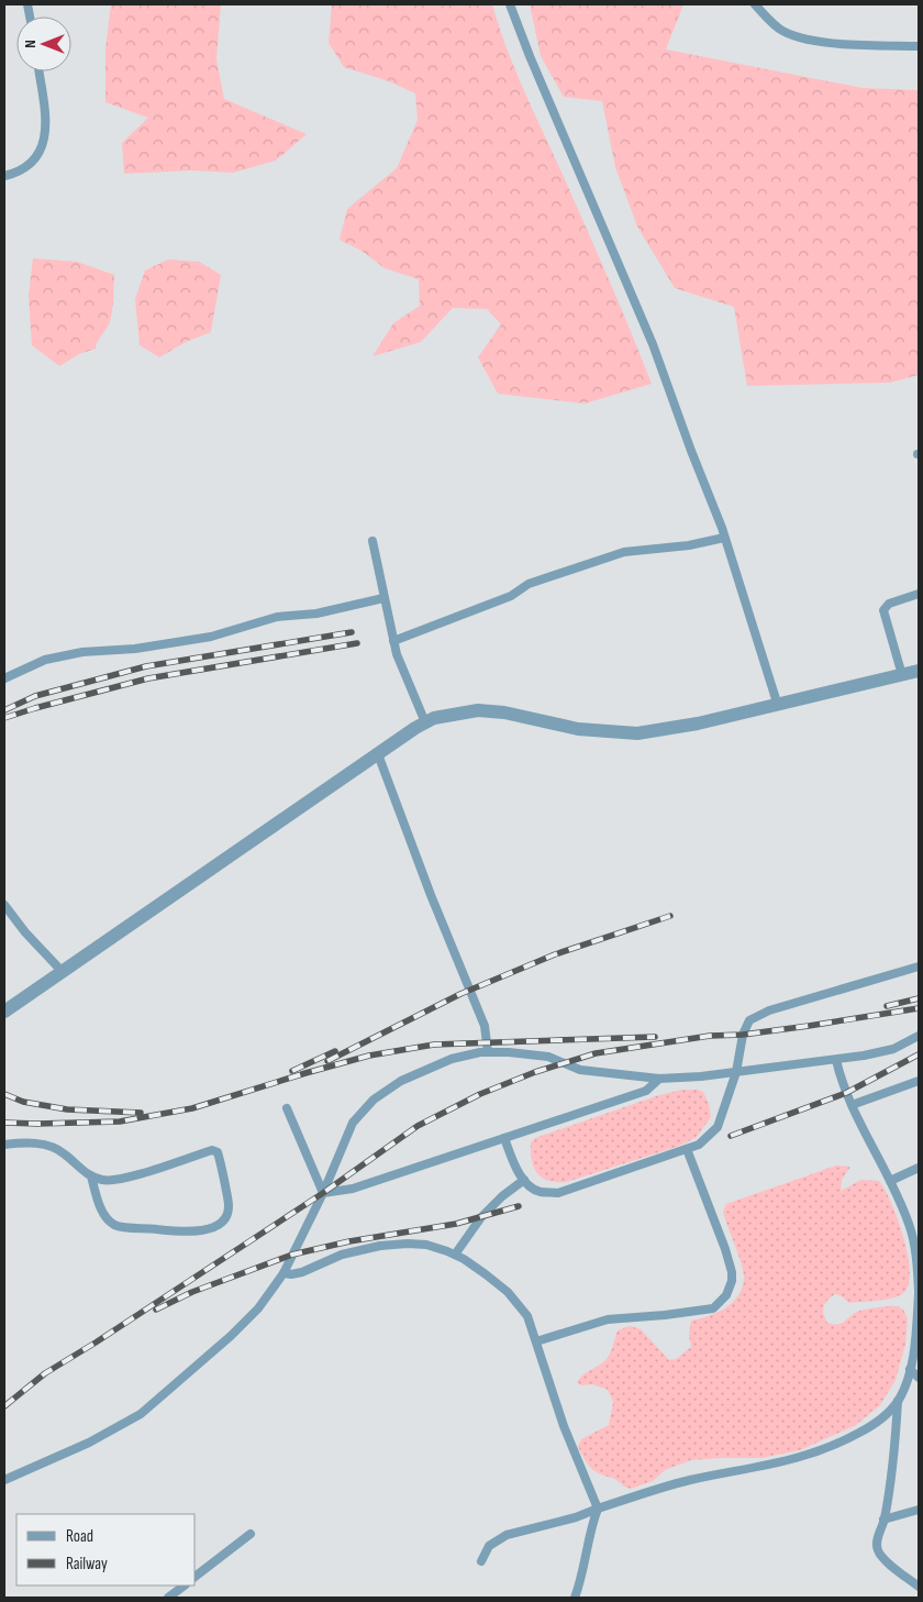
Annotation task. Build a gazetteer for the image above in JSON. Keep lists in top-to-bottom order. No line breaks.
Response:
{"legend":["Road","Railway"],"north":"left"}
